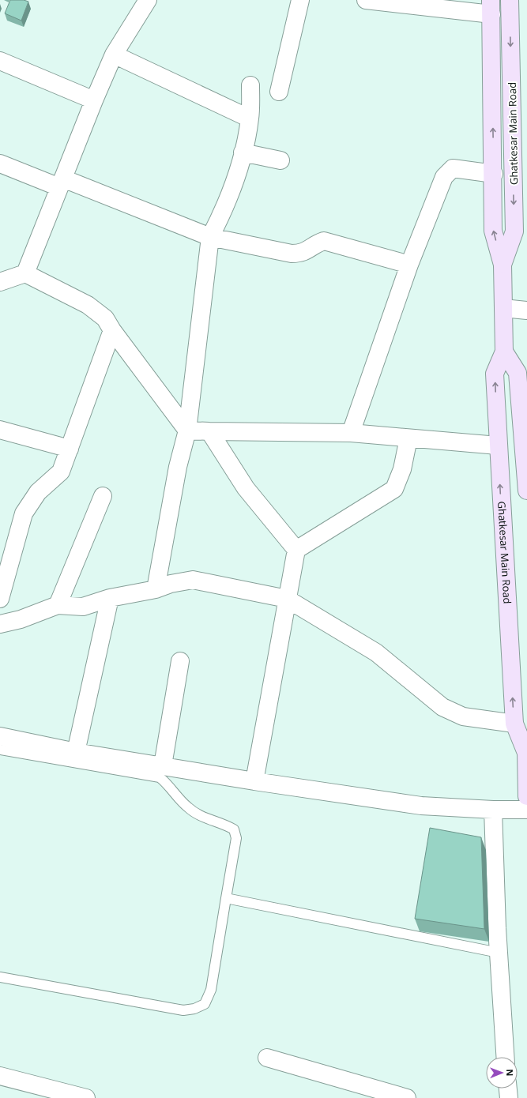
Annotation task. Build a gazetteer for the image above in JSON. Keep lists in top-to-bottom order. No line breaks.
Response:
{"streets":{"main road":["Ghatkesar Main Road"]},"north":"right"}
